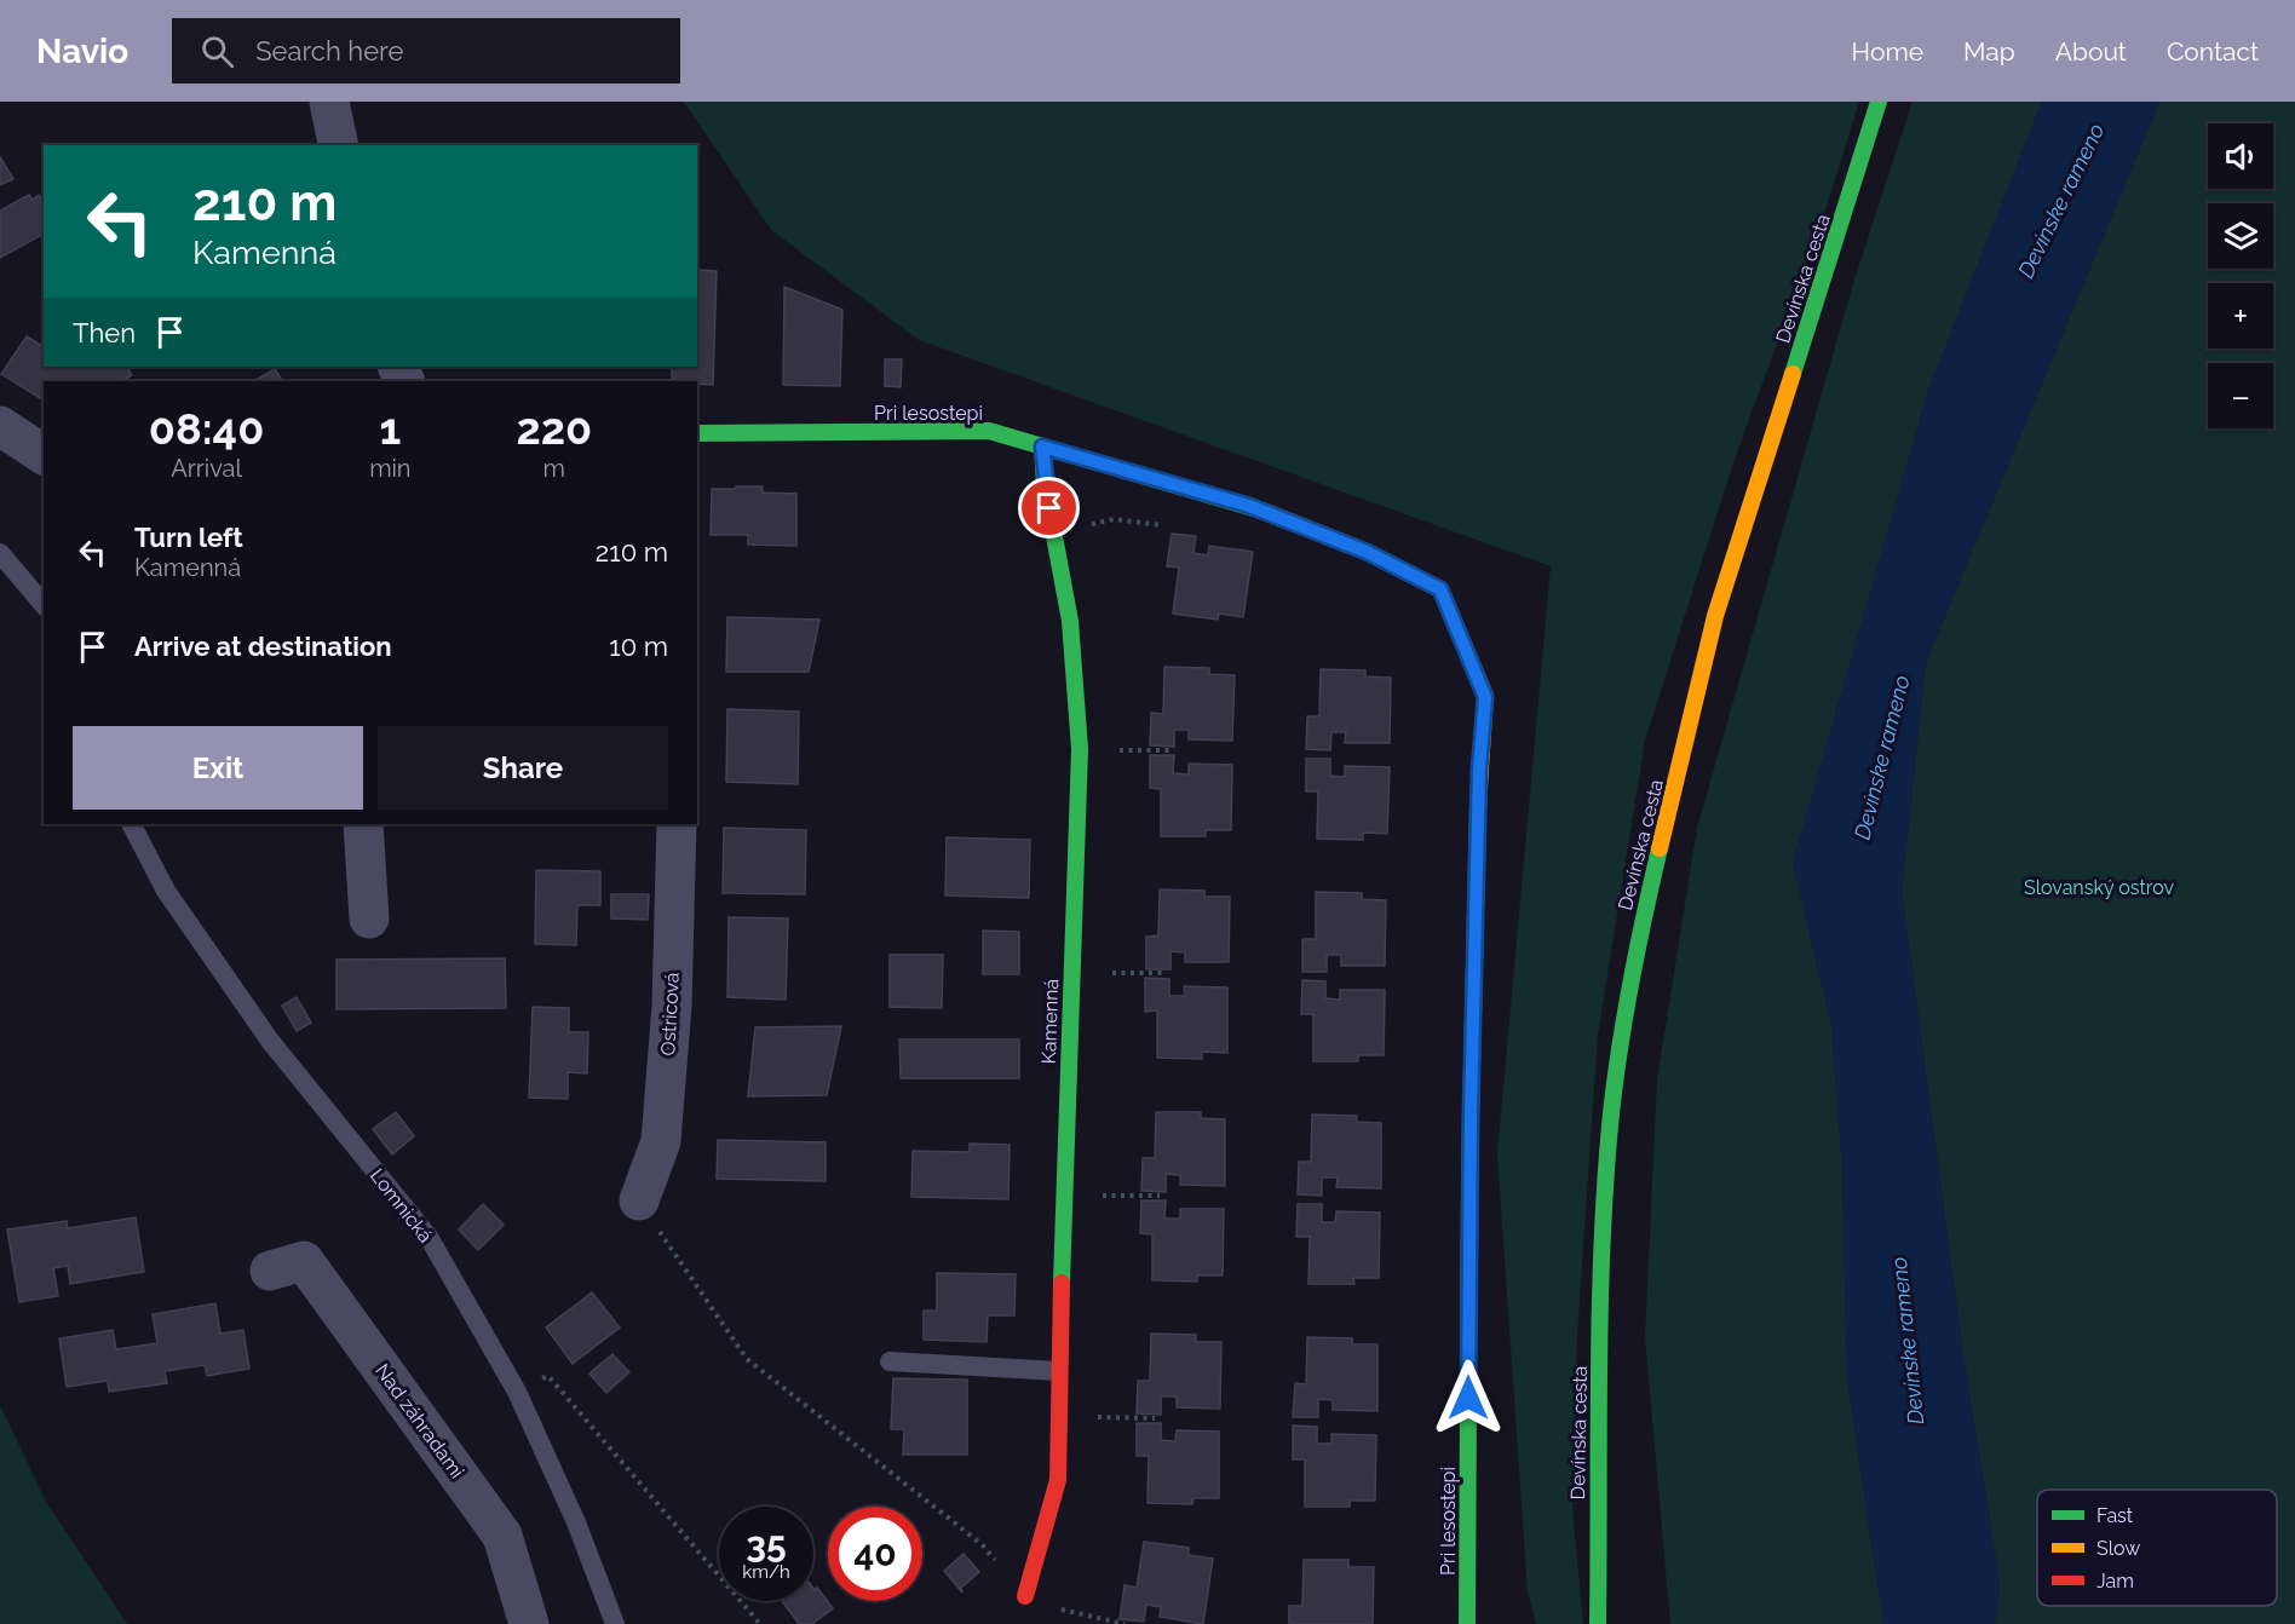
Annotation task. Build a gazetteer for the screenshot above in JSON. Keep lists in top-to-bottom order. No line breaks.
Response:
{"streets":{"street":["Devínska cesta","Pri lesostepi","Ostricová","Kamenná","Nad záhradami"],"lane":["Lomnická"]},"crossings":[["Pri lesostepi","Kamenná"]],"water":["Devínske rameno"],"parks":["Slovanský ostrov"],"legend":["Fast","Slow","Jam"],"page":{"header":"Navio","search":"Search here","nav":["Home","Map","About","Contact"],"map_buttons":["+","−"],"turn":["210 m","Kamenná"],"then":"Then","eta":["08:40","Arrival","1","min","220","m"],"list":[{"name":"Turn left","note":"Kamenná","value":"210 m"},{"name":"Arrive at destination","value":"10 m"}],"buttons":["Exit","Share"],"speed":"35 km/h","limit":"40"}}
